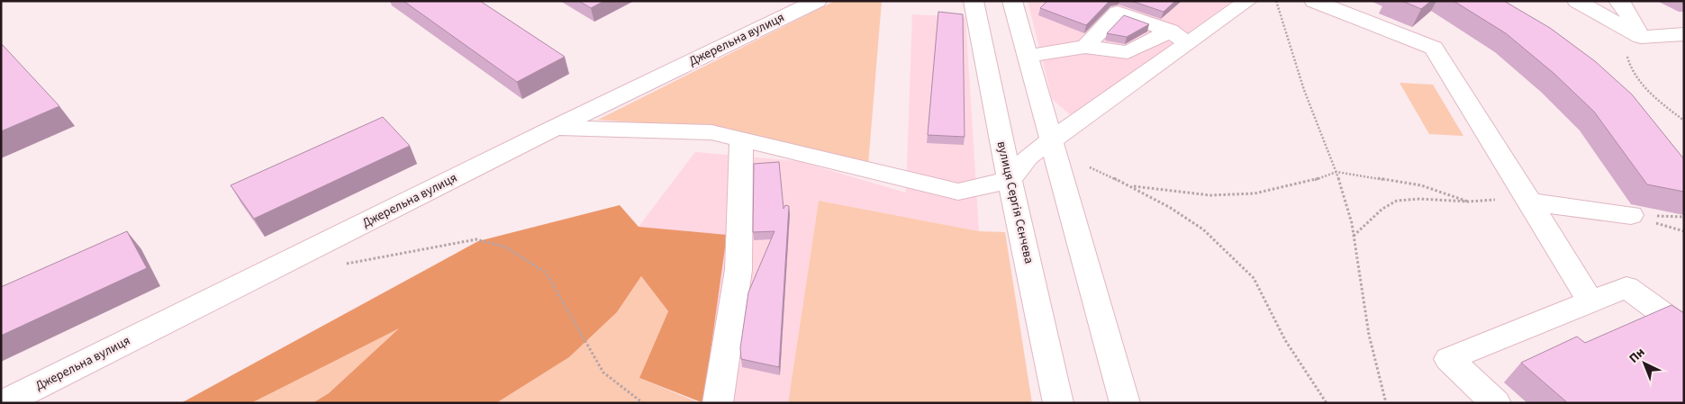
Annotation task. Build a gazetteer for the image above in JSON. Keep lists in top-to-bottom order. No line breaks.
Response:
{"streets":{"street":["Джерельна вулиця","вулиця Сергія Сєнчева"]},"north":"top left"}
